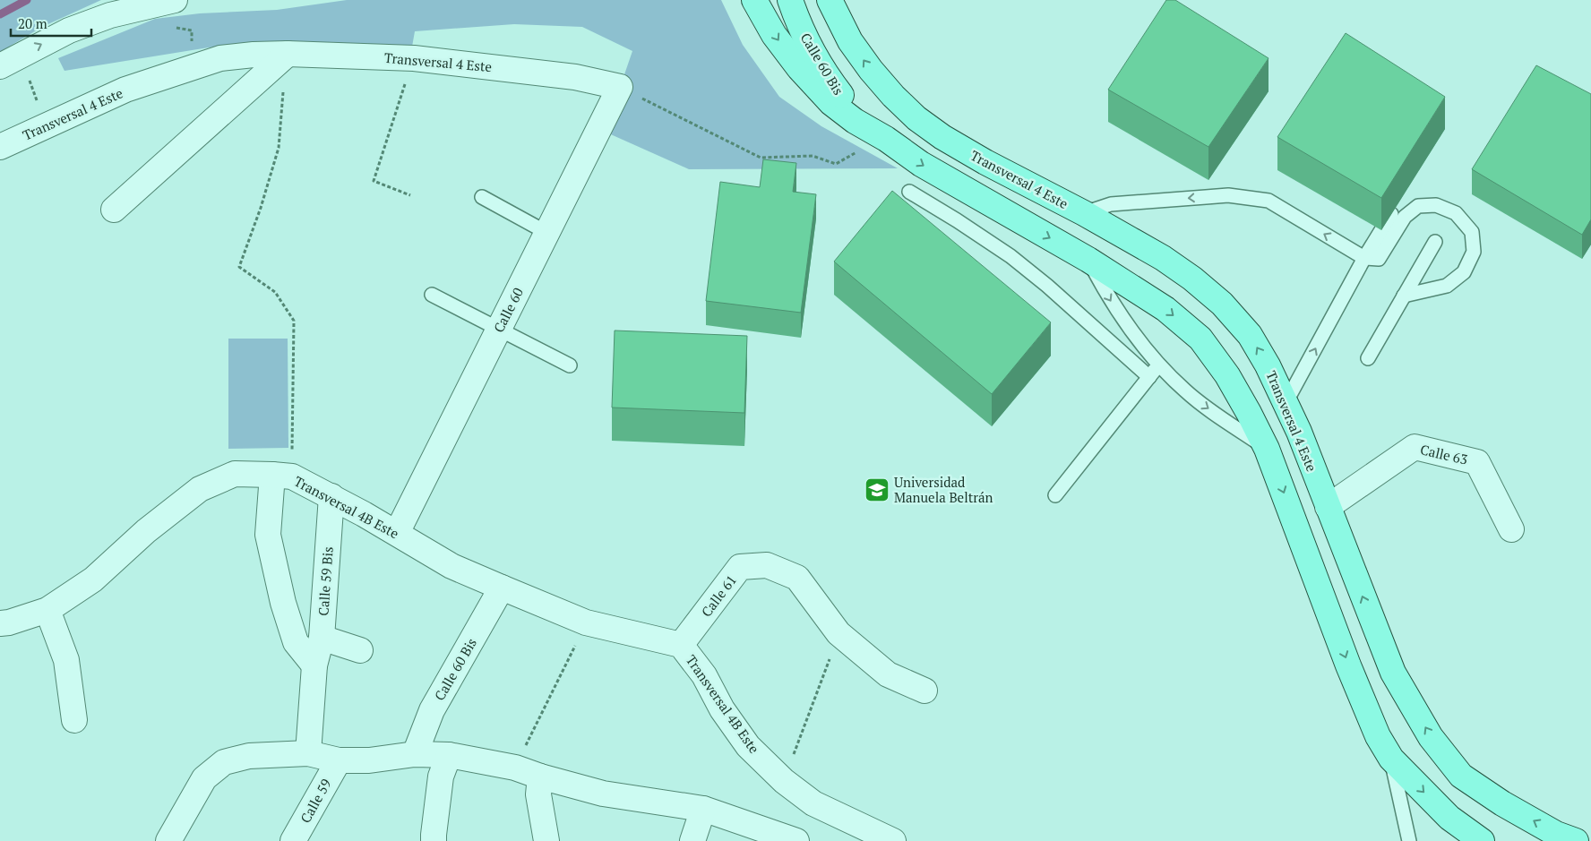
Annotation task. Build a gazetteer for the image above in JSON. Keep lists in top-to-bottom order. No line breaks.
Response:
{"streets":{"main road":["Transversal 4 Este","Calle 60 Bis"],"street":["Calle 60","Calle 63","Transversal 4B Este","Calle 59 Bis","Calle 61","Calle 59"]},"crossings":[["Transversal 4 Este","Calle 60"],["Transversal 4 Este","Calle 63"],["Calle 60 Bis","Transversal 4B Este"],["Calle 60","Transversal 4B Este"],["Transversal 4B Este","Calle 59 Bis"],["Transversal 4B Este","Calle 61"]],"places":{"school or university":["Universidad Manuela Beltrán"]},"scale_bar":"20 m"}
